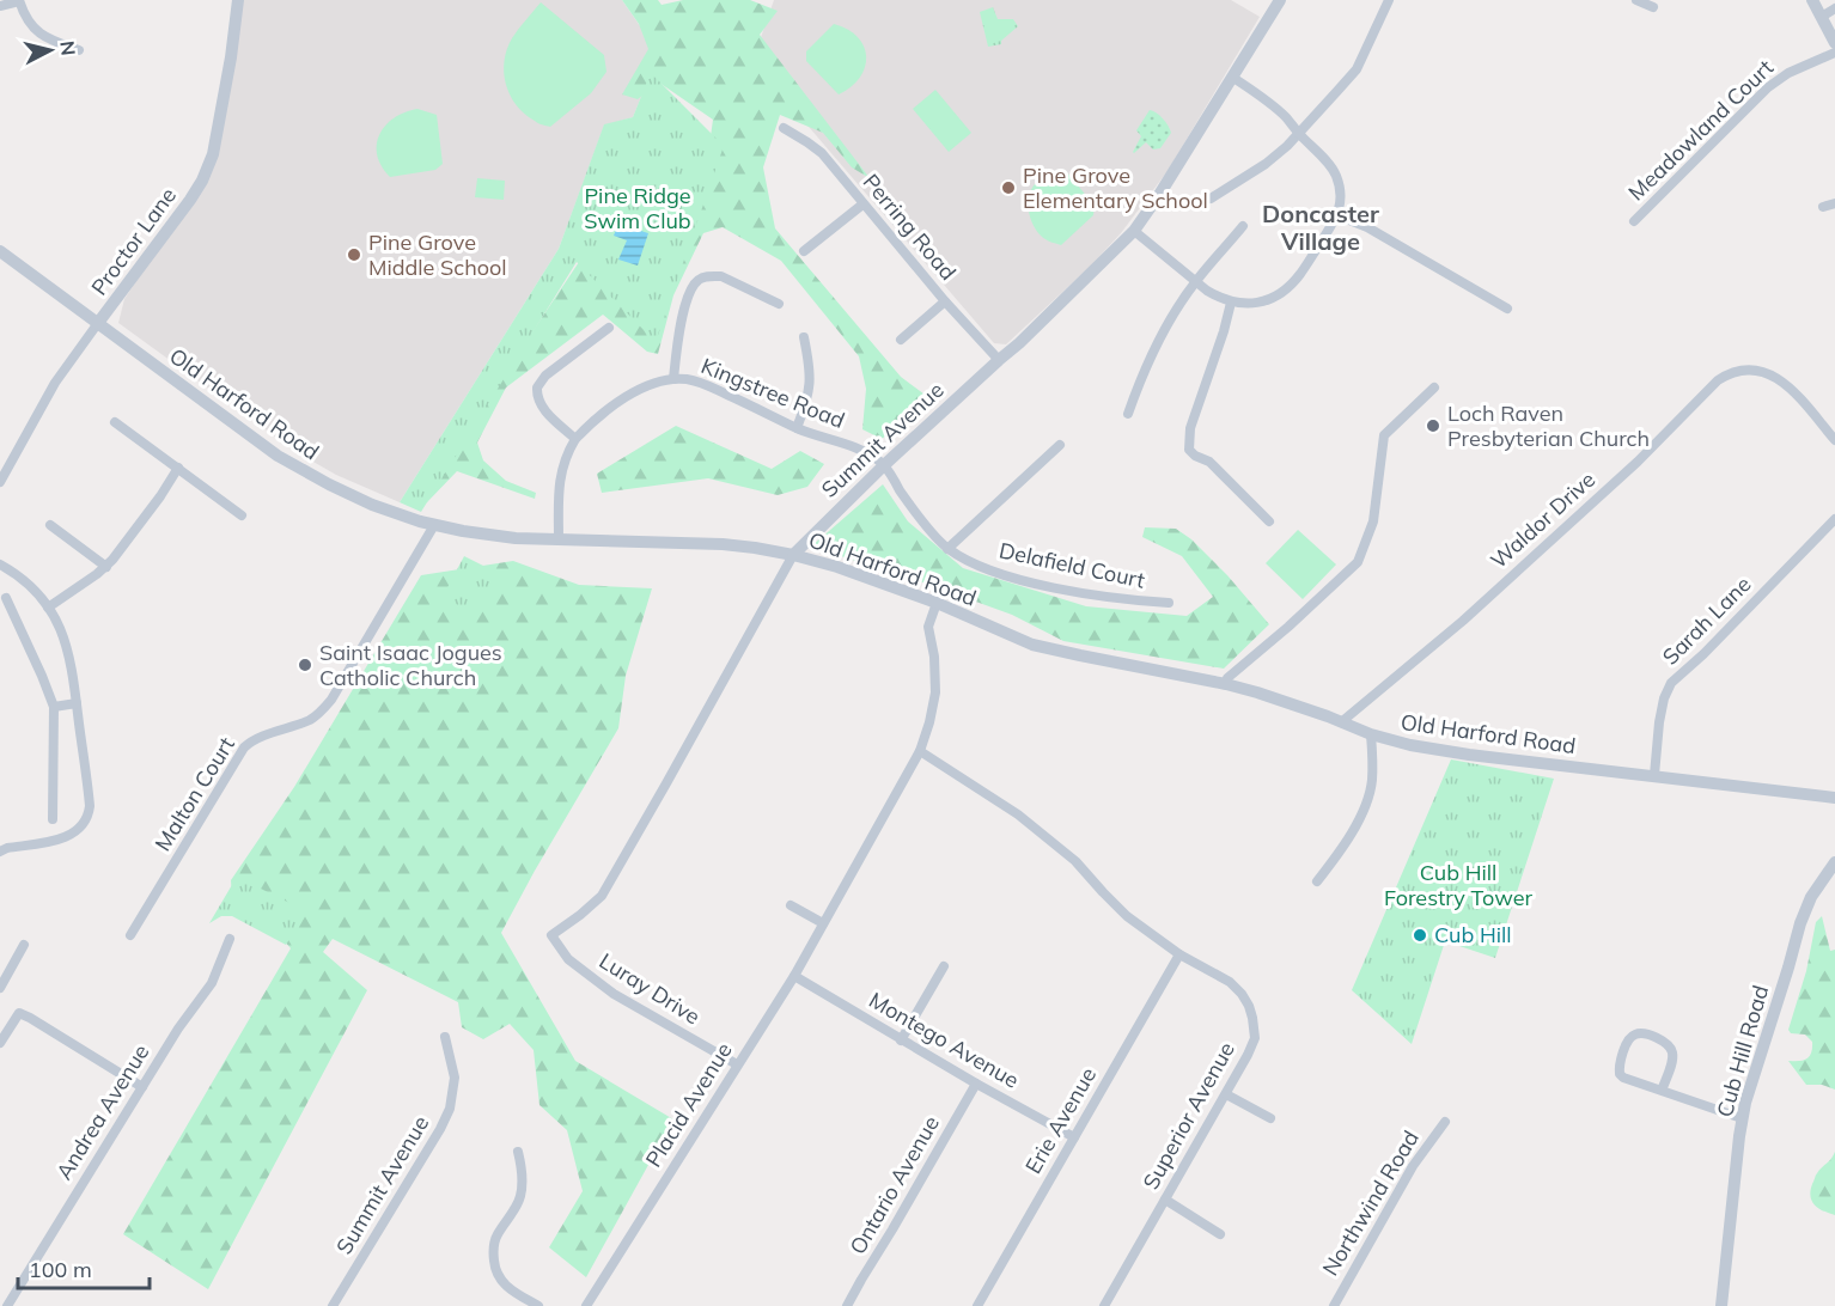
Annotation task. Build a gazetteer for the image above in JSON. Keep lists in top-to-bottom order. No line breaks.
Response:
{"streets":{"street":["Meadowland Court","Perring Road","Proctor Lane","Kingstree Road","Old Harford Road","Summit Avenue","Waldor Drive","Delafield Court","Sarah Lane","Malton Court","Luray Drive","Montego Avenue","Cub Hill Road","Placid Avenue","Andrea Avenue","Superior Avenue","Erie Avenue","Ontario Avenue","Northwind Road"]},"crossings":[["Perring Road","Summit Avenue"],["Proctor Lane","Old Harford Road"],["Kingstree Road","Summit Avenue"],["Kingstree Road","Delafield Court"],["Old Harford Road","Summit Avenue"],["Old Harford Road","Waldor Drive"],["Old Harford Road","Sarah Lane"],["Old Harford Road","Malton Court"],["Old Harford Road","Placid Avenue"],["Summit Avenue","Delafield Court"],["Summit Avenue","Luray Drive"],["Luray Drive","Placid Avenue"],["Montego Avenue","Placid Avenue"],["Montego Avenue","Erie Avenue"],["Montego Avenue","Ontario Avenue"],["Placid Avenue","Superior Avenue"],["Superior Avenue","Erie Avenue"]],"districts":["Doncaster Village"],"parks":["Pine Ridge Swim Club","Cub Hill Forestry Tower"],"places":["Pine Grove Elementary School","Pine Grove Middle School","Loch Raven Presbyterian Church","Saint Isaac Jogues Catholic Church","Cub Hill"],"scale_bar":"100 m","north":"right"}
